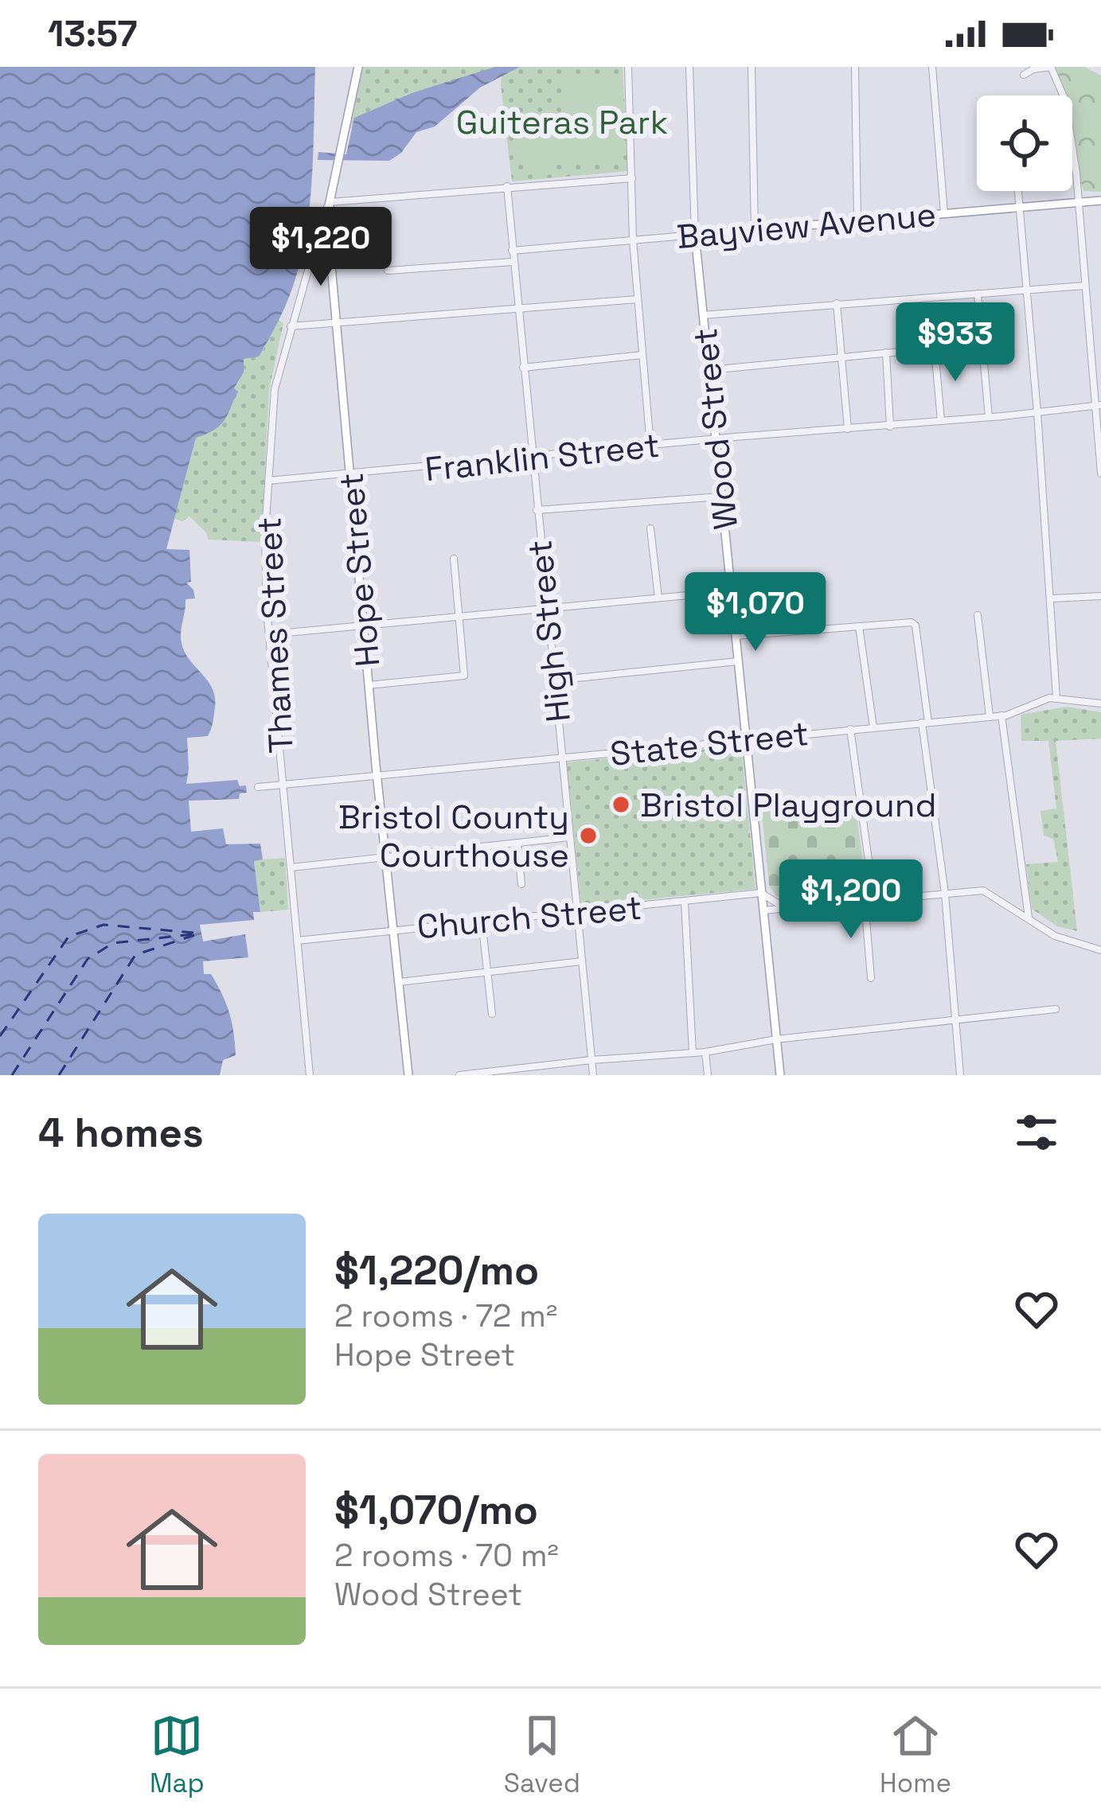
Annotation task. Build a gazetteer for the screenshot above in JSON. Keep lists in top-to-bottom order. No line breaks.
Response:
{"streets":{"main road":["Bayview Avenue","Wood Street","Hope Street"],"street":["Franklin Street","High Street","Thames Street","State Street","Church Street"]},"crossings":[["Bayview Avenue","Wood Street"],["Bayview Avenue","High Street"],["Wood Street","Franklin Street"],["Wood Street","State Street"],["Wood Street","Church Street"],["Franklin Street","Hope Street"],["Franklin Street","High Street"],["Franklin Street","Thames Street"],["Hope Street","Thames Street"],["Hope Street","State Street"],["Hope Street","Church Street"],["High Street","State Street"],["High Street","Church Street"],["Thames Street","State Street"],["Thames Street","Church Street"]],"parks":["Guiteras Park"],"places":["Bristol Playground","Bristol County Courthouse"],"page":{"status":"13:57","price":["$1,220","$933","$1,070","$1,200"],"heading":"4 homes","list":[{"name":"$1,220/mo","note":"2 rooms · 72 m² · Hope Street"},{"name":"$1,070/mo","note":"2 rooms · 70 m² · Wood Street"}],"tabs":["Map","Saved","Home"]}}
